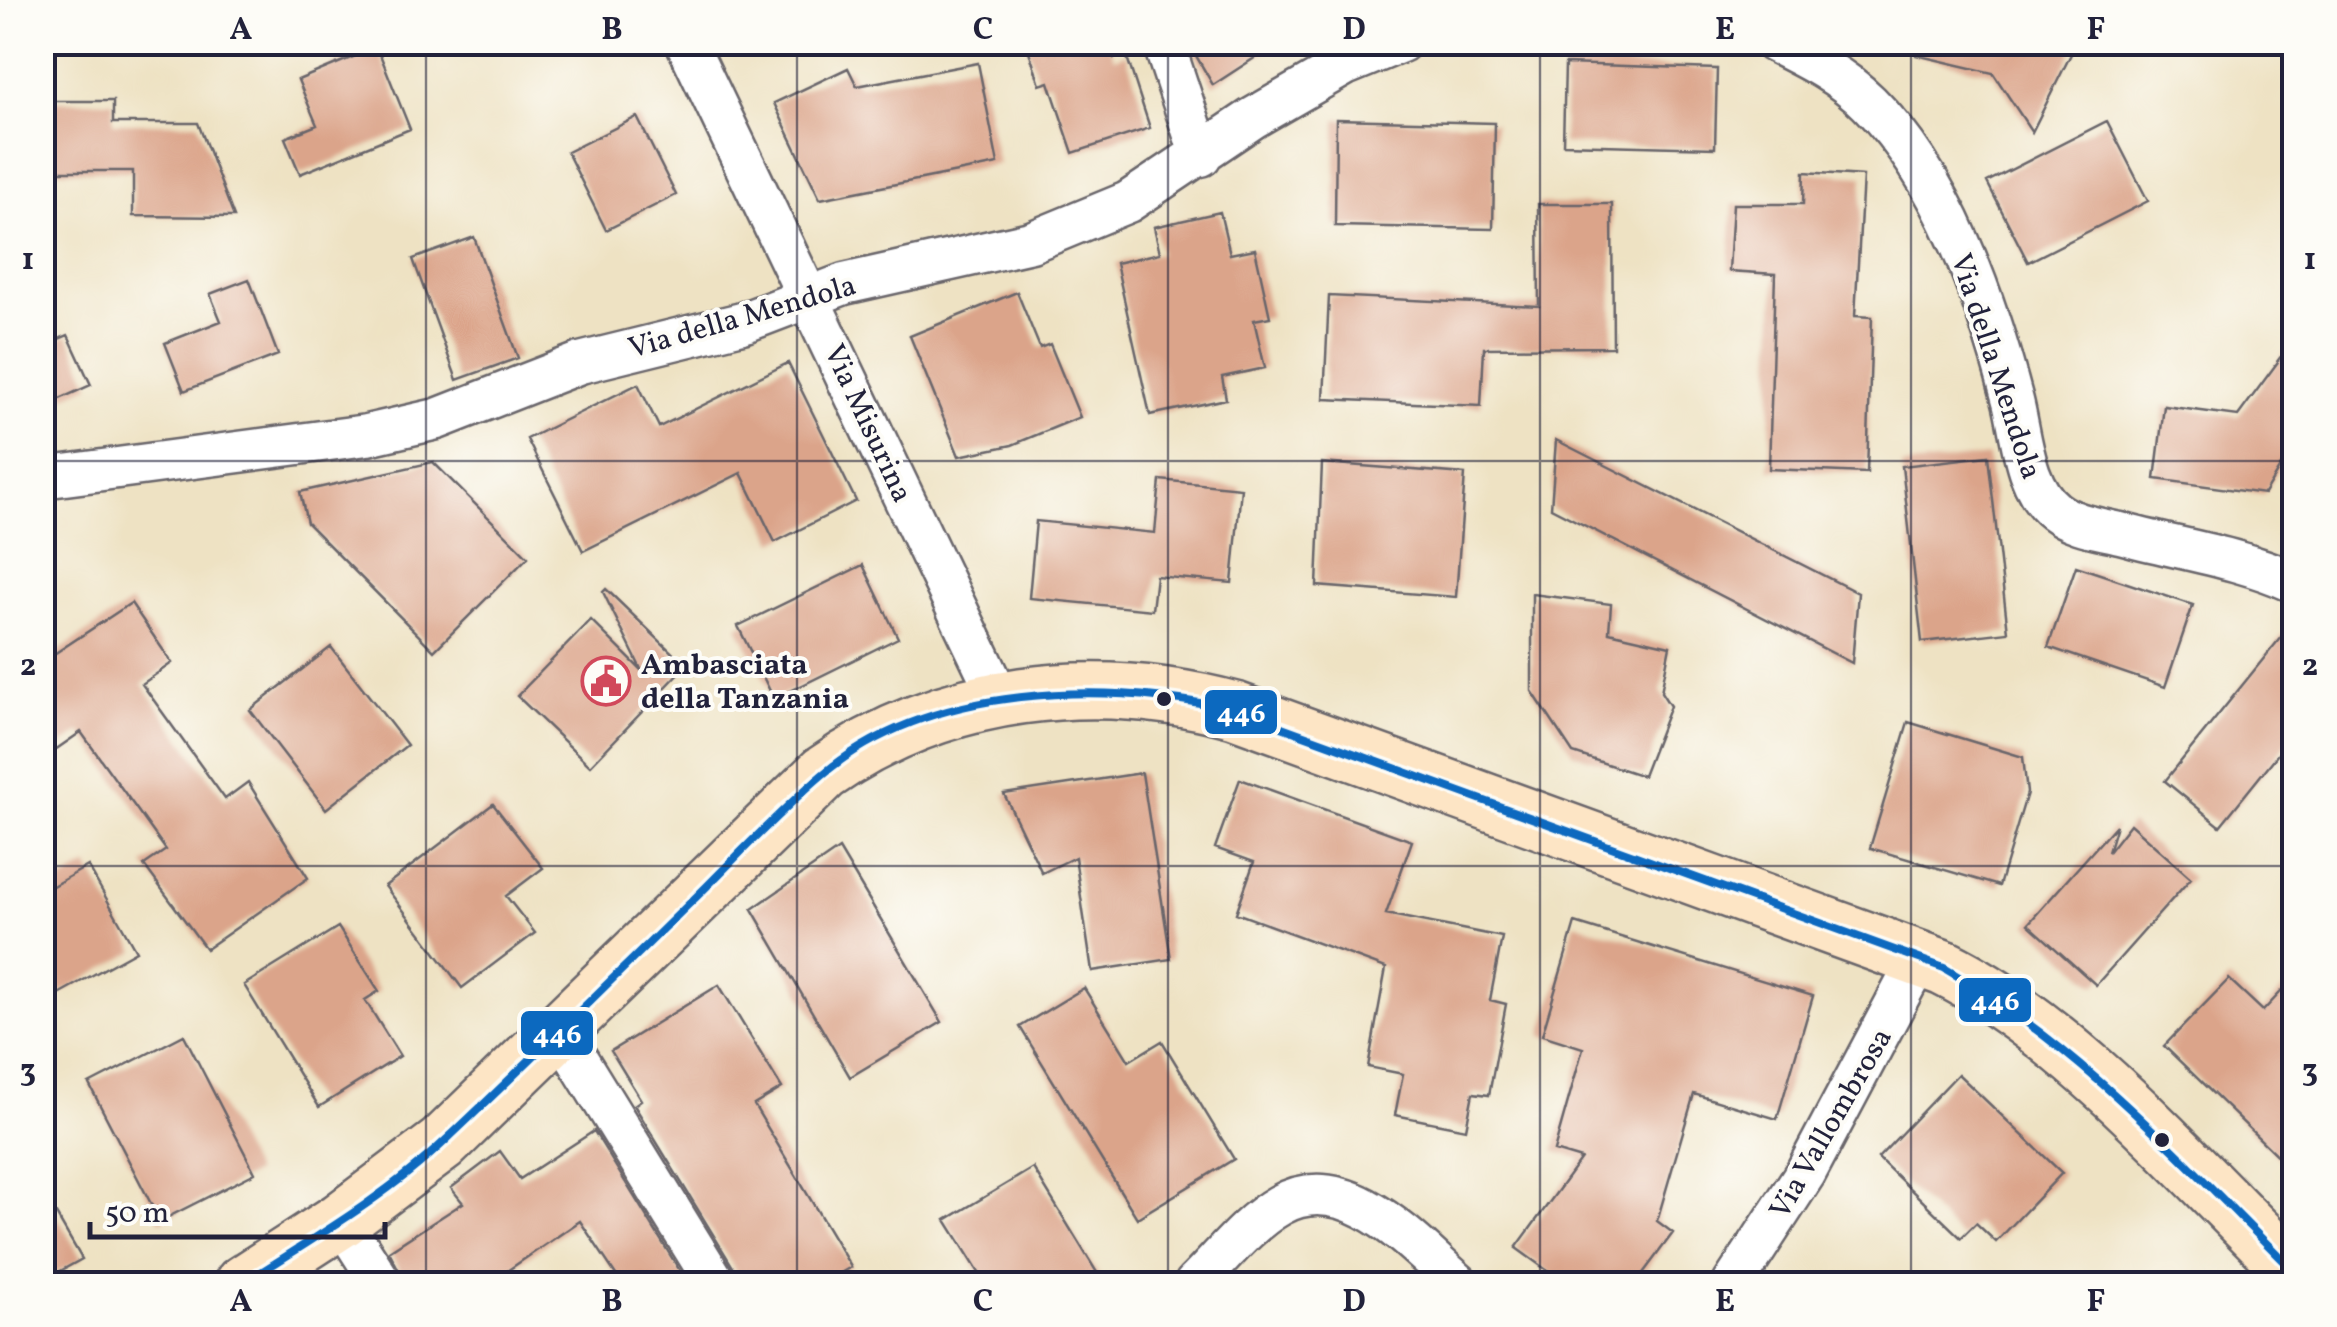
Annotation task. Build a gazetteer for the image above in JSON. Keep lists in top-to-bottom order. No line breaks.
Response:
{"streets":{"street":["Via della Mendola","Via Misurina","Via Vallombrosa"]},"crossings":[["Via della Mendola","Via Misurina"]],"places":{"public building":["Ambasciata della Tanzania"]},"lines":["transit line 446"],"scale_bar":"50 m","grid":{"columns":["A","B","C","D","E","F"],"rows":["1","2","3"]}}
